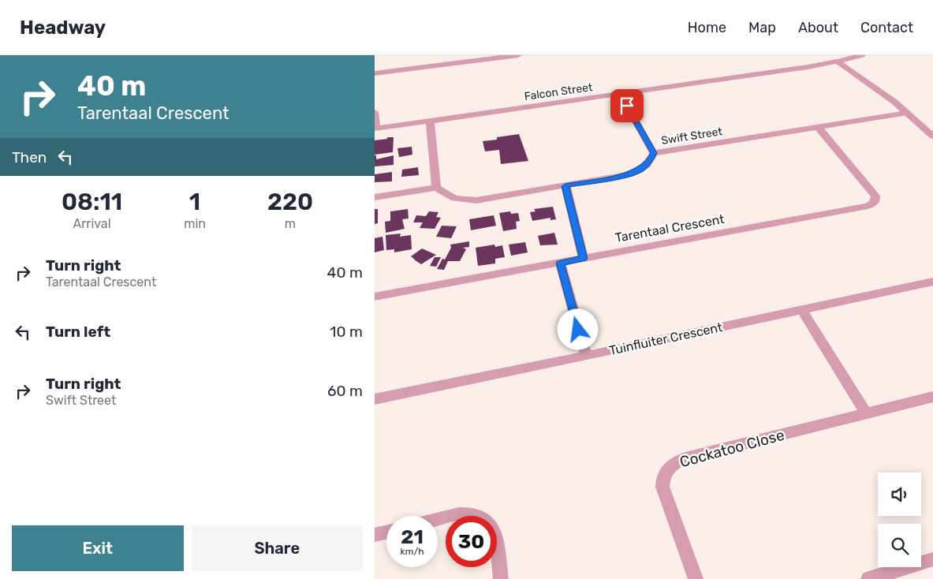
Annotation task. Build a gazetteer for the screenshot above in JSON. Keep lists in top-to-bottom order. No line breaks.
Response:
{"streets":{"street":["Falcon Street","Swift Street","Tarentaal Crescent","Tuinfluiter Crescent","Cockatoo Close"]},"crossings":[["Swift Street","Tarentaal Crescent"]],"page":{"header":"Headway","nav":["Home","Map","About","Contact"],"turn":["40 m","Tarentaal Crescent"],"then":"Then","eta":["08:11","Arrival","1","min","220","m"],"list":[{"name":"Turn right","note":"Tarentaal Crescent","value":"40 m"},{"name":"Turn left","value":"10 m"},{"name":"Turn right","note":"Swift Street","value":"60 m"}],"speed":"21 km/h","limit":"30","buttons":["Exit","Share"]}}
